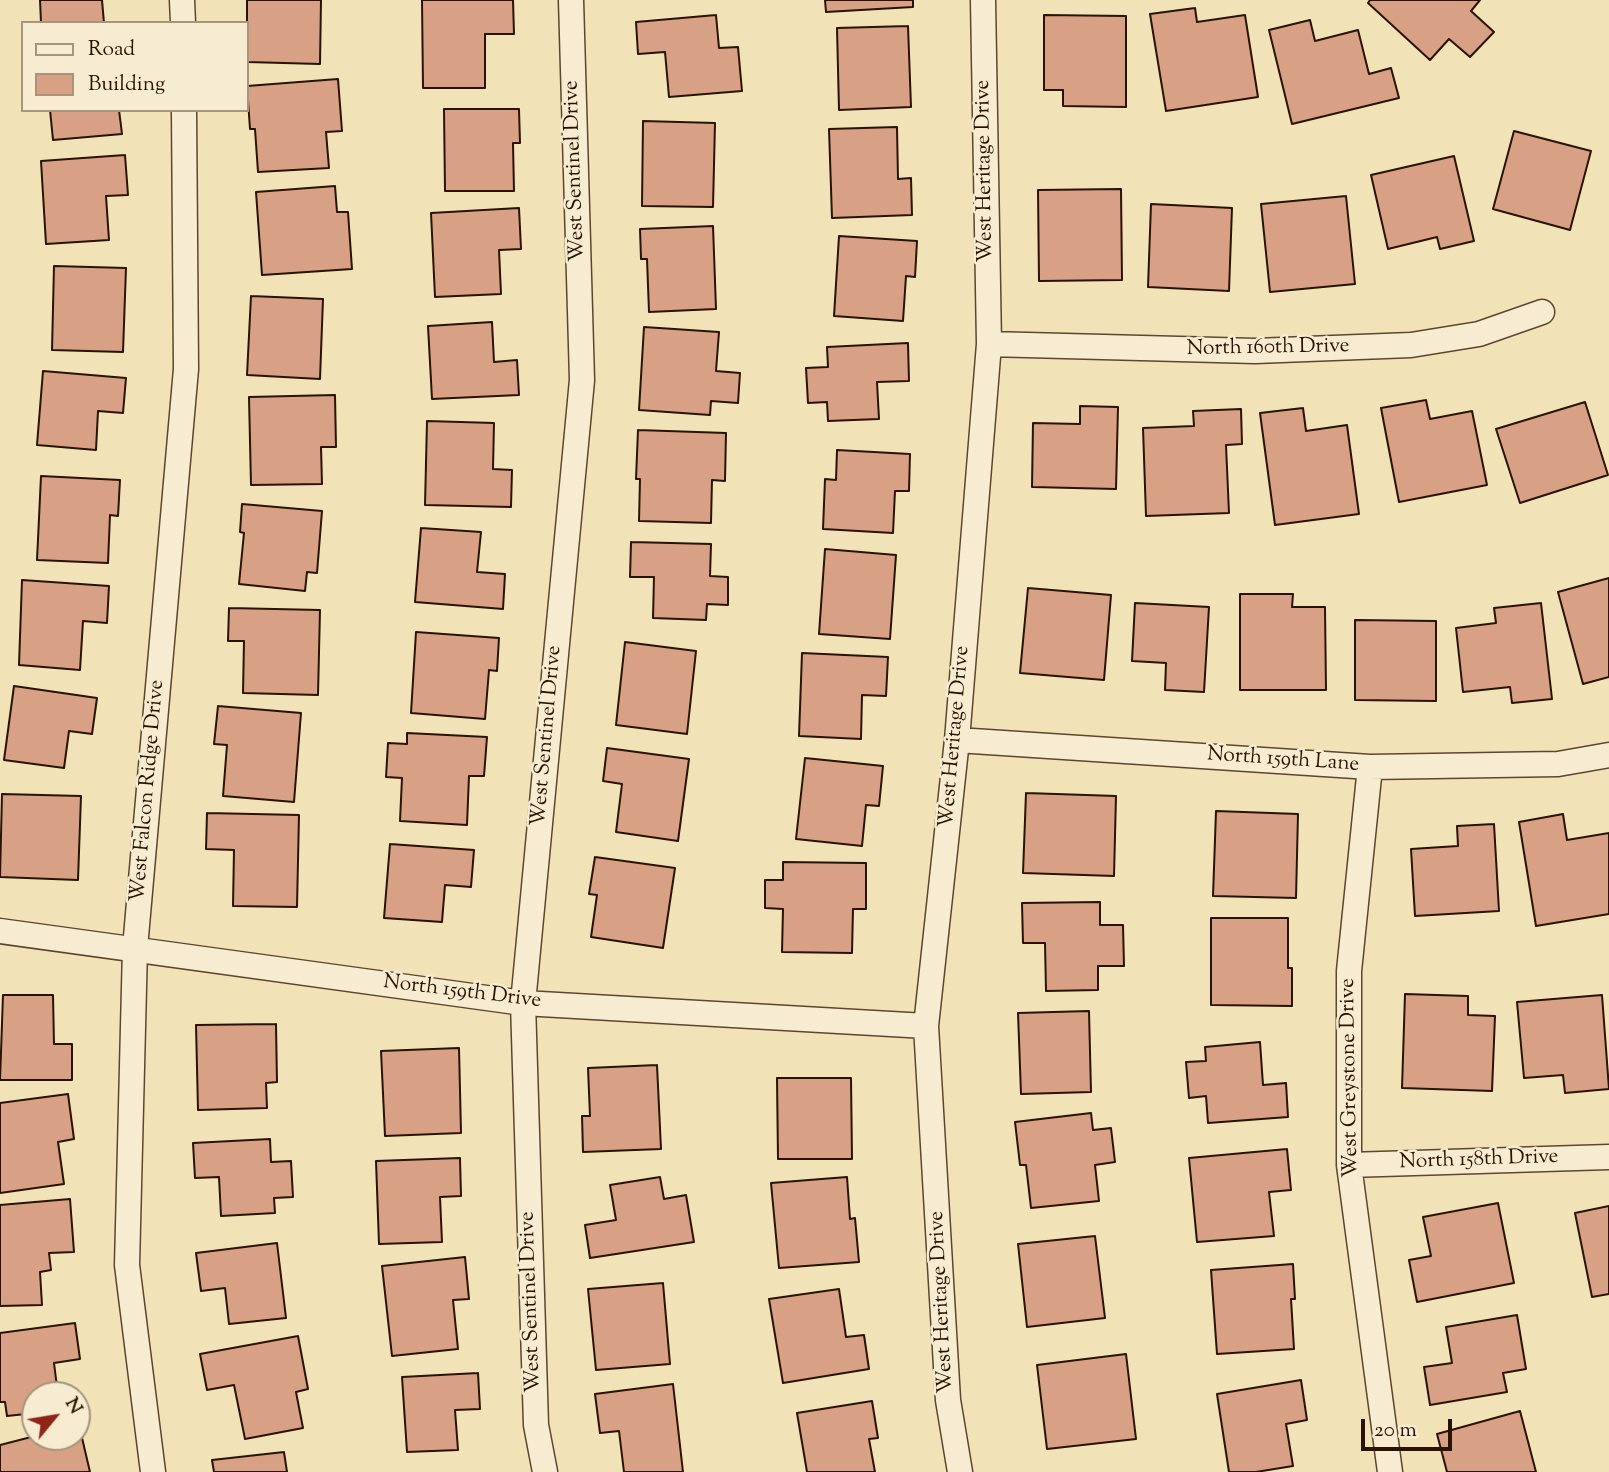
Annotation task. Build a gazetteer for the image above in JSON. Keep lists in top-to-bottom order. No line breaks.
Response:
{"streets":{"street":["West Sentinel Drive","West Heritage Drive","North 160th Drive","North 159th Lane","West Falcon Ridge Drive","North 159th Drive","West Greystone Drive","North 158th Drive"]},"crossings":[["West Sentinel Drive","North 159th Drive"],["West Heritage Drive","North 160th Drive"],["West Heritage Drive","North 159th Lane"],["West Heritage Drive","North 159th Drive"],["North 159th Lane","West Greystone Drive"],["West Falcon Ridge Drive","North 159th Drive"],["West Greystone Drive","North 158th Drive"]],"legend":["Road","Building"],"scale_bar":"20 m","north":"top right"}
